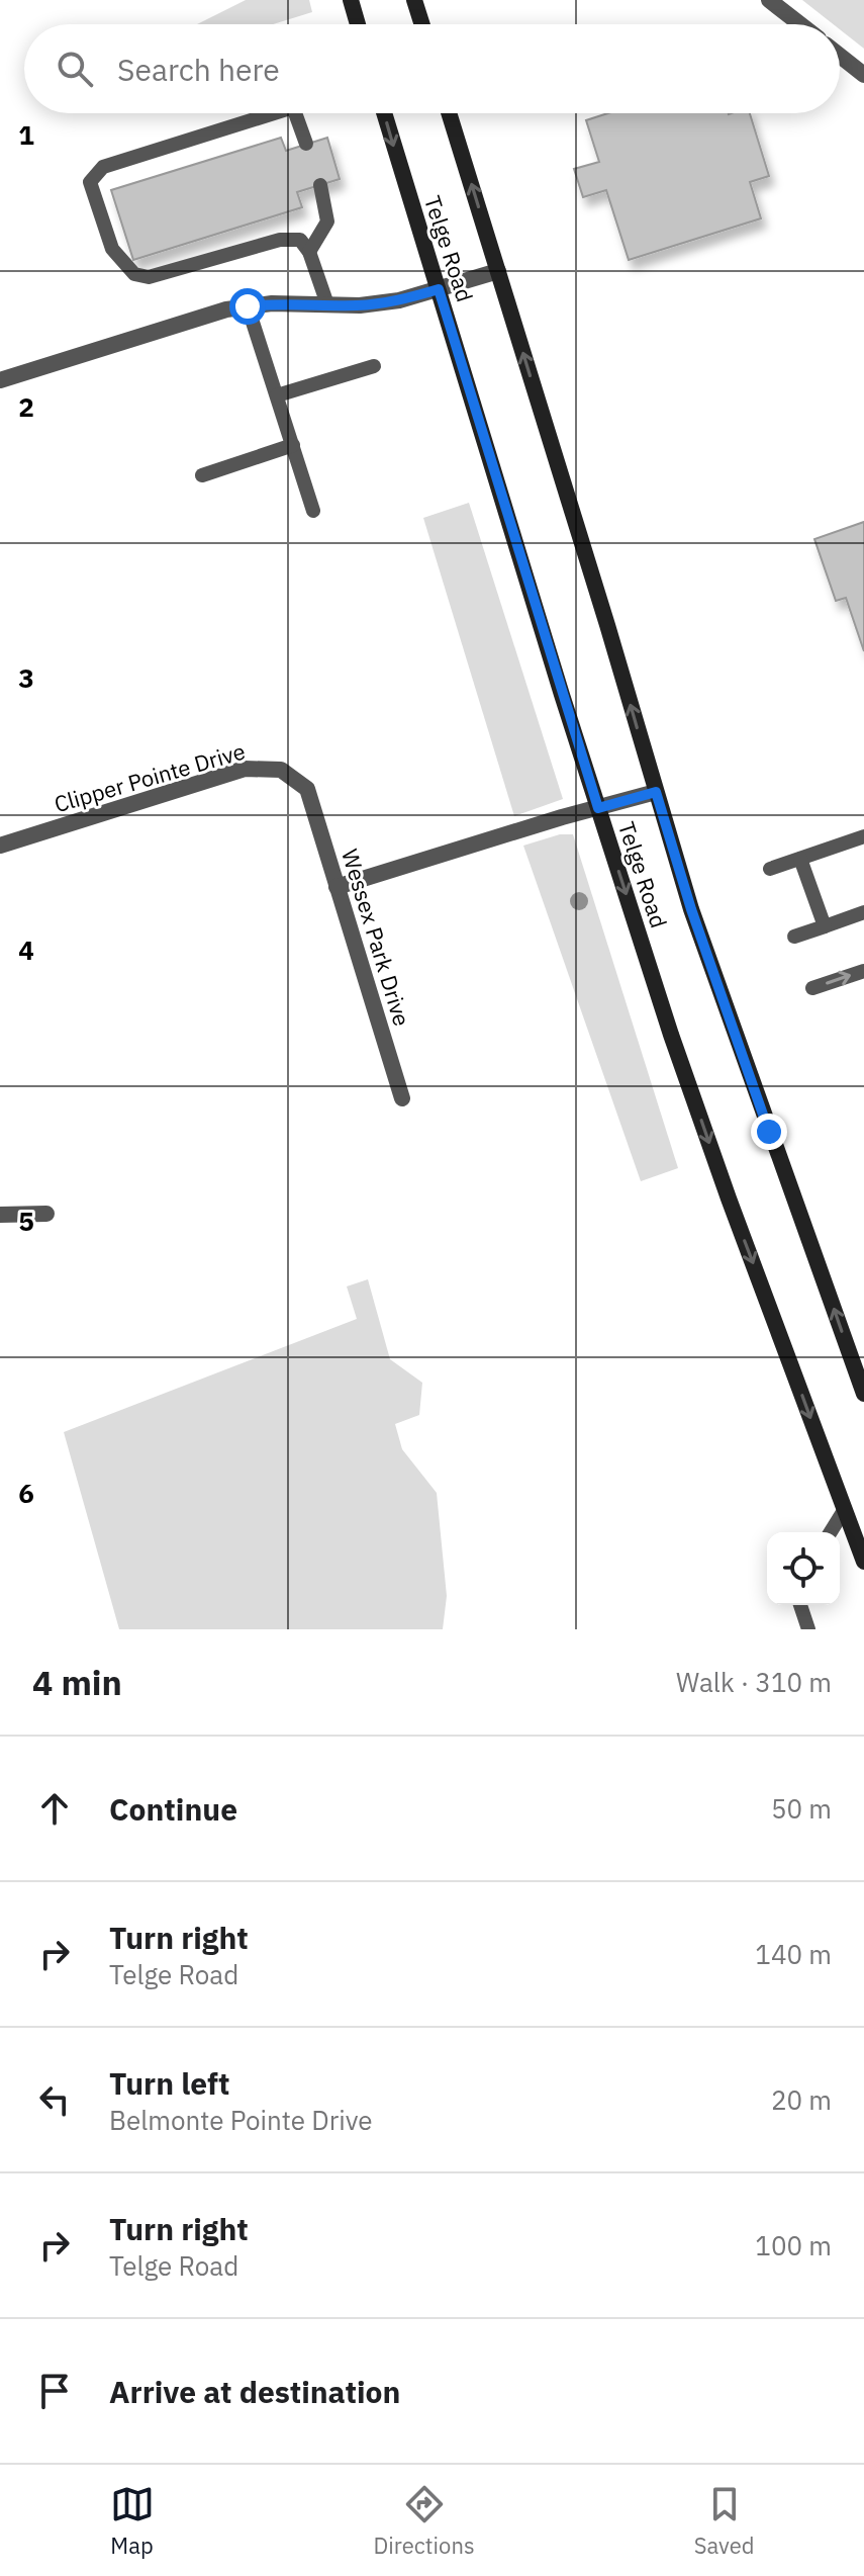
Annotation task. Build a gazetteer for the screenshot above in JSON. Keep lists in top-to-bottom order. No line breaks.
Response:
{"streets":{"main road":["Telge Road"],"street":["Clipper Pointe Drive","Wessex Park Drive"]},"crossings":[["Clipper Pointe Drive","Wessex Park Drive"]],"page":{"search":"Search here","heading":["4 min","Walk · 310 m"],"list":[["Continue","50 m"],["Turn right","Telge Road","140 m"],["Turn left","Belmonte Pointe Drive","20 m"],["Turn right","Telge Road","100 m"],"Arrive at destination"],"nav":["Map","Directions","Saved"]},"grid":{"rows":["1","2","3","4","5","6"]}}
